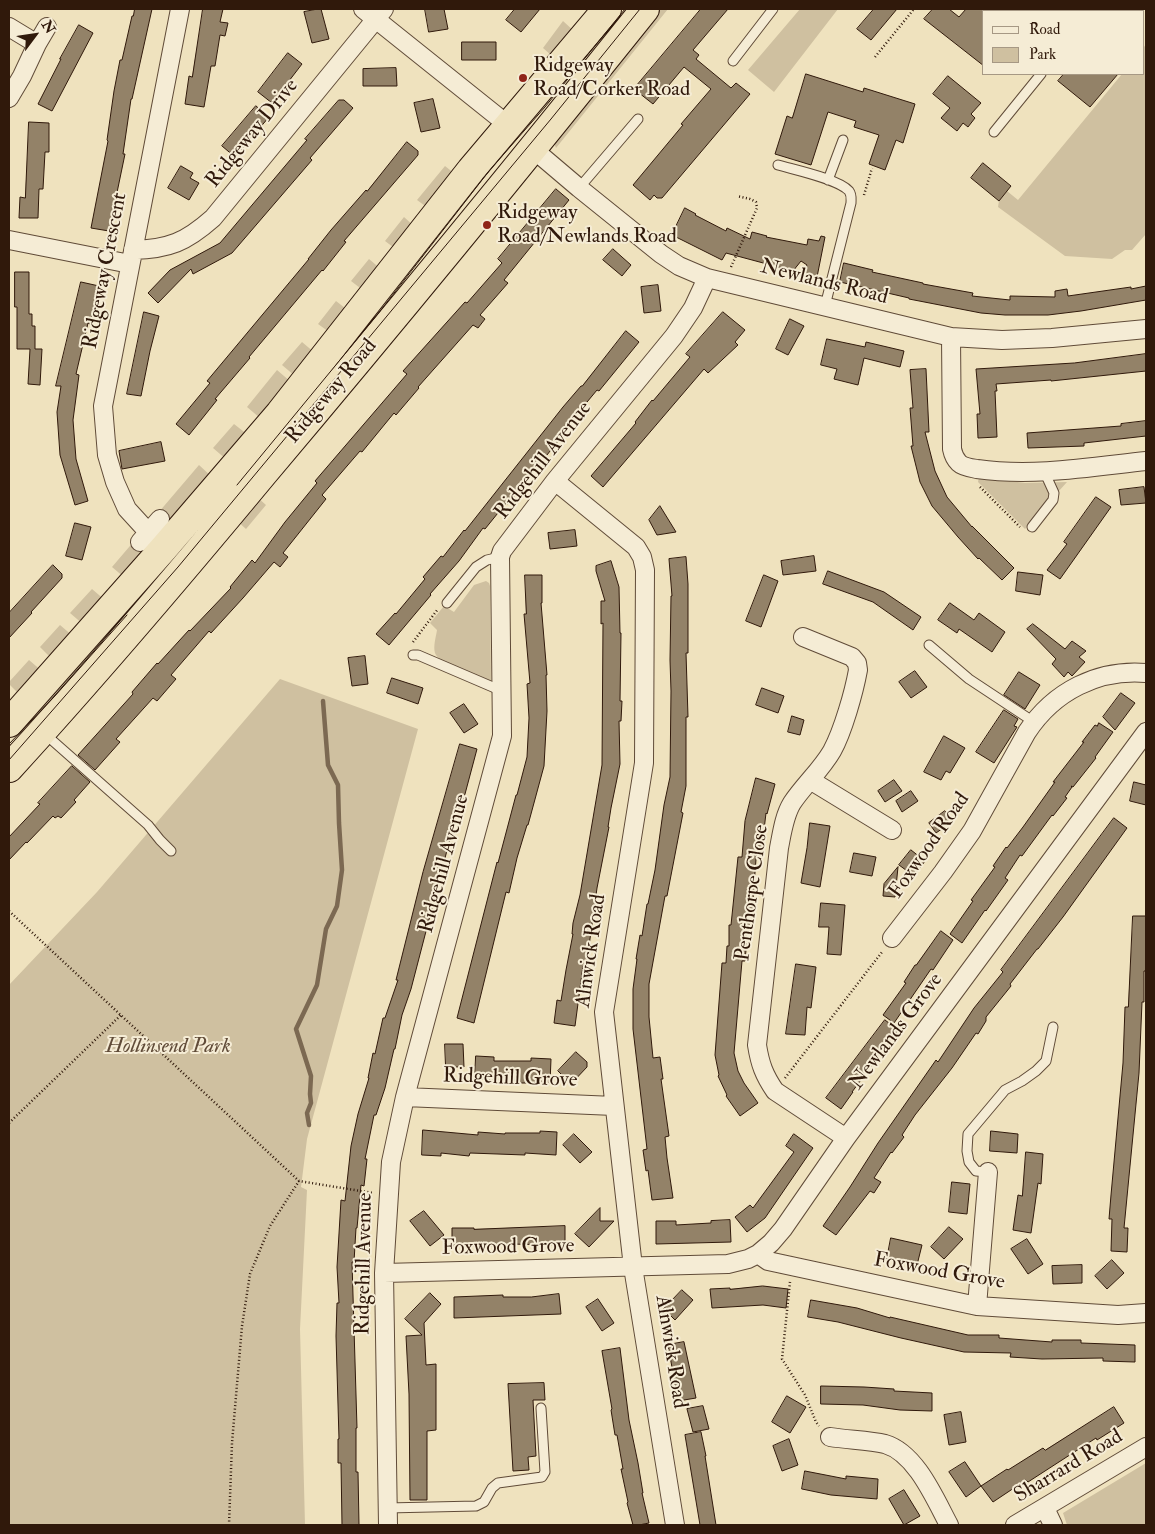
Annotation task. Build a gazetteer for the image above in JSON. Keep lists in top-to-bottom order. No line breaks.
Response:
{"streets":{"highway":["Ridgeway Road"],"street":["Ridgeway Drive","Ridgeway Crescent","Newlands Road","Ridgehill Avenue","Foxwood Road","Penthorpe Close","Alnwick Road","Newlands Grove","Ridgehill Grove","Foxwood Grove","Sharrard Road"]},"crossings":[["Ridgeway Drive","Ridgeway Crescent"],["Newlands Road","Ridgeway Road"],["Newlands Road","Ridgehill Avenue"],["Ridgehill Avenue","Alnwick Road"],["Ridgehill Avenue","Ridgehill Grove"],["Ridgehill Avenue","Foxwood Grove"],["Penthorpe Close","Newlands Grove"],["Alnwick Road","Newlands Grove"],["Alnwick Road","Ridgehill Grove"],["Alnwick Road","Foxwood Grove"],["Newlands Grove","Foxwood Grove"]],"parks":["Hollinsend Park"],"places":["Ridgeway Road/Corker Road","Ridgeway Road/Newlands Road"],"legend":["Road","Park"],"north":"top right"}
